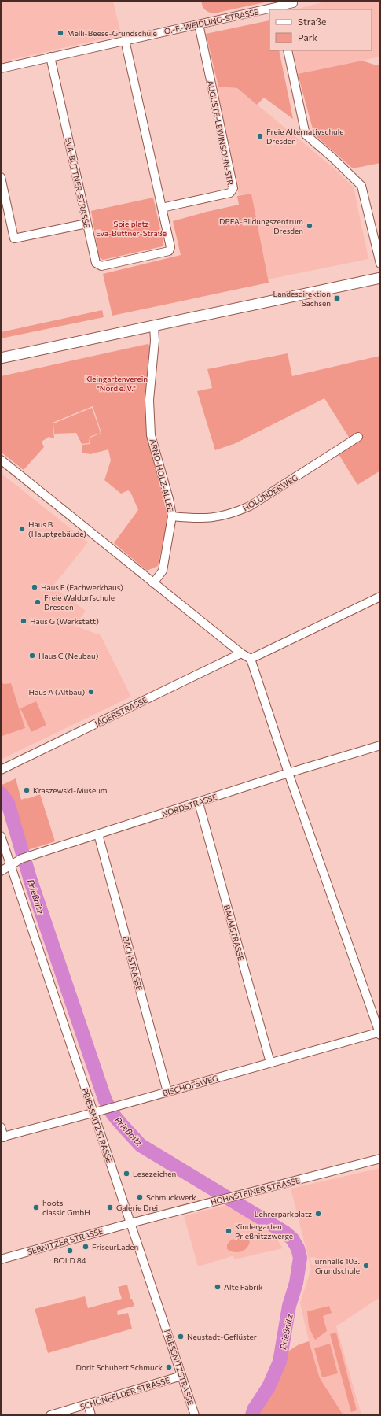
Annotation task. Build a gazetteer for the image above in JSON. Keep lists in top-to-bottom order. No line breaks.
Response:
{"streets":{"street":["O.-F.-WEIDLING-STRASSE","AUGUSTE-LEWINSOHN-STR.","EVA-BÜTTNER-STRASSE","ARNO-HOLZ-ALLEE","HOLUNDERWEG","JÄGERSTRASSE","NORDSTRASSE","BAUMSTRASSE","BACHSTRASSE","BISCHOFSWEG","PRIESSNITZSTRASSE","HOHNSTEINER STRASSE","SEBNITZER STRASSE","SCHÖNFELDER STRASSE"]},"crossings":[["O.-F.-WEIDLING-STRASSE","AUGUSTE-LEWINSOHN-STR."],["O.-F.-WEIDLING-STRASSE","EVA-BÜTTNER-STRASSE"],["AUGUSTE-LEWINSOHN-STR.","EVA-BÜTTNER-STRASSE"],["ARNO-HOLZ-ALLEE","HOLUNDERWEG"],["NORDSTRASSE","BAUMSTRASSE"],["NORDSTRASSE","BACHSTRASSE"],["NORDSTRASSE","PRIESSNITZSTRASSE"],["BAUMSTRASSE","BISCHOFSWEG"],["BACHSTRASSE","BISCHOFSWEG"],["BISCHOFSWEG","PRIESSNITZSTRASSE"],["PRIESSNITZSTRASSE","HOHNSTEINER STRASSE"],["PRIESSNITZSTRASSE","SEBNITZER STRASSE"],["PRIESSNITZSTRASSE","SCHÖNFELDER STRASSE"],["HOHNSTEINER STRASSE","SEBNITZER STRASSE"]],"water":["Prießnitz"],"parks":["Spielplatz Eva-Büttner-Straße","Kleingartenverein \"Nord e. V.\""],"places":{"other":["Melli-Beese-Grundschule","Freie Alternativschule Dresden","DPFA-Bildungszentrum Dresden","Haus B (Hauptgebäude)","Haus F (Fachwerkhaus)","Freie Waldorfschule Dresden","Haus G (Werkstatt)","Haus C (Neubau)","Haus A (Altbau)","Kraszewski-Museum","Lesezeichen","Schmuckwerk","hoots classic GmbH","Galerie Drei","Lehrerparkplatz","Kindergarten Prießnitzzwerge","FriseurLaden","BOLD 84","Turnhalle 103. Grundschule","Alte Fabrik","Neustadt-Geflüster","Dorit Schubert Schmuck"],"transit":["Landesdirektion Sachsen"]},"legend":["Straße","Park"]}
